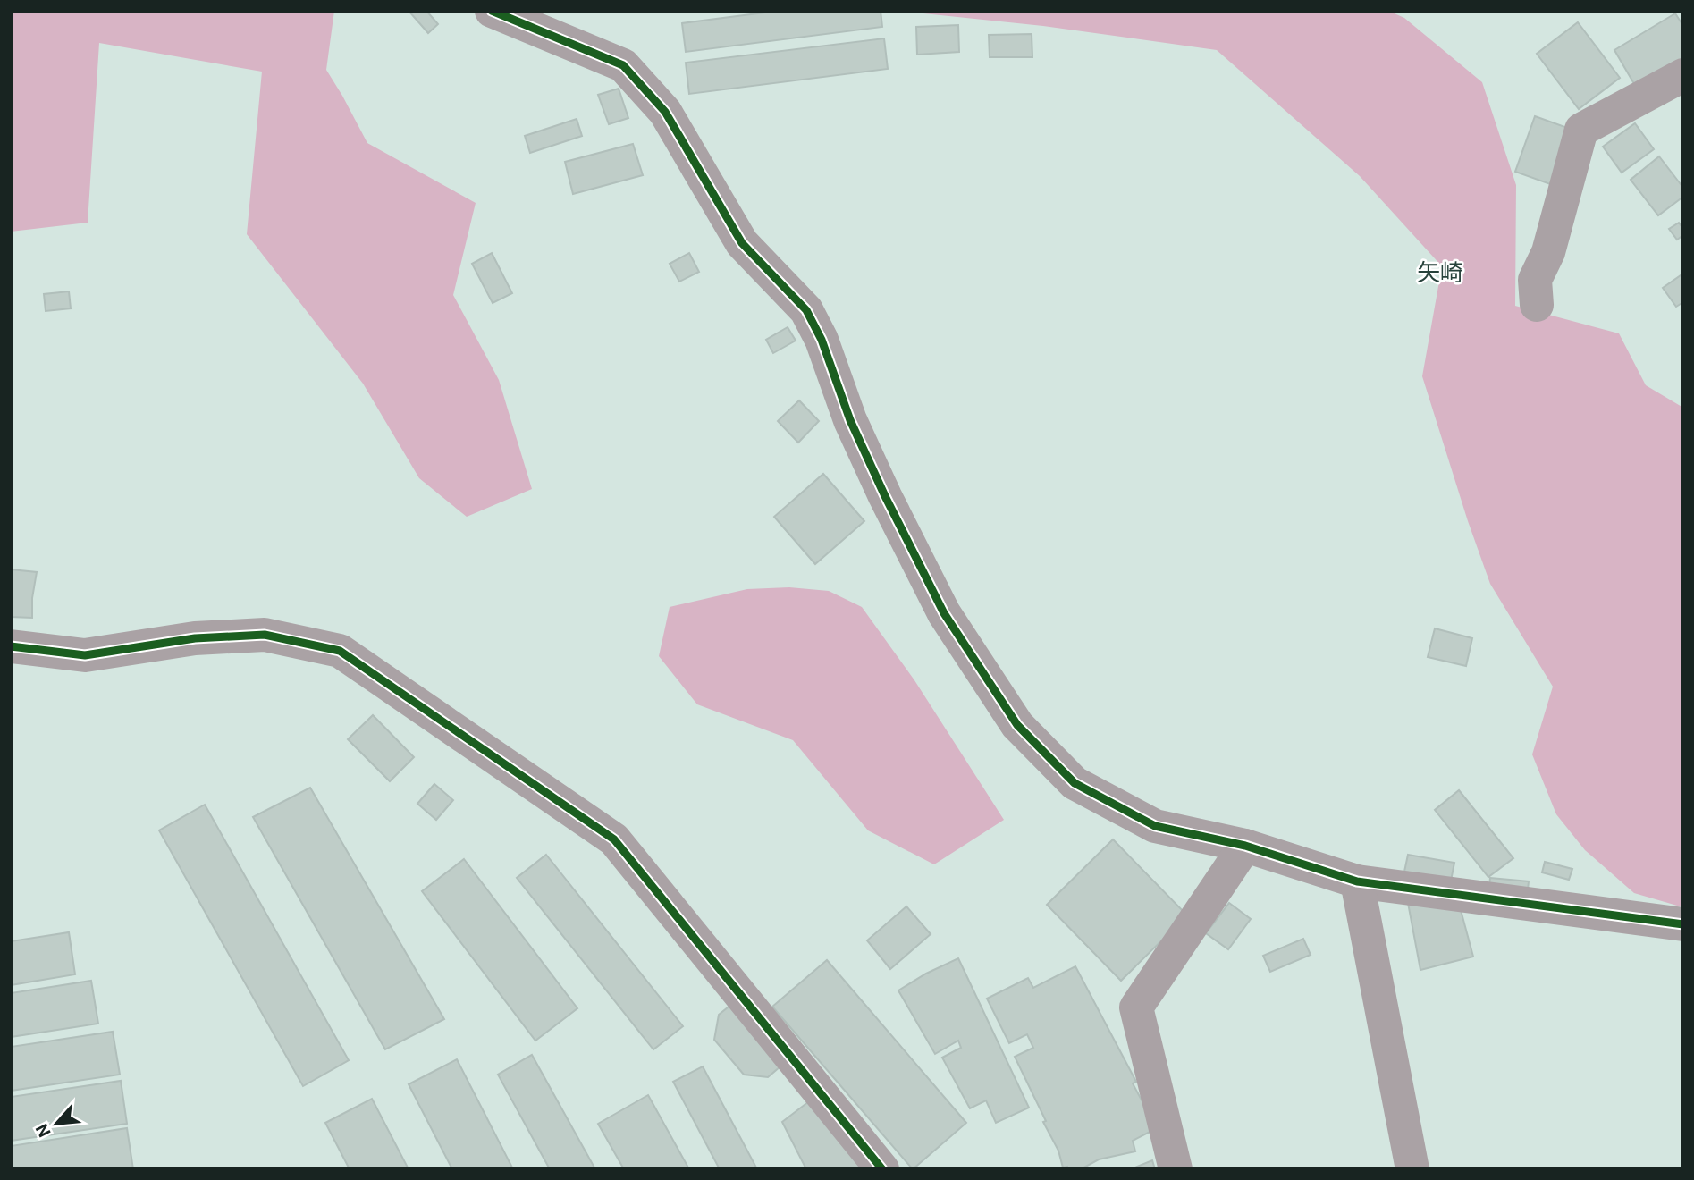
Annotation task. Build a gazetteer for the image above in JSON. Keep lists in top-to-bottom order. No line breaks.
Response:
{"districts":["矢崎"],"north":"bottom left"}
